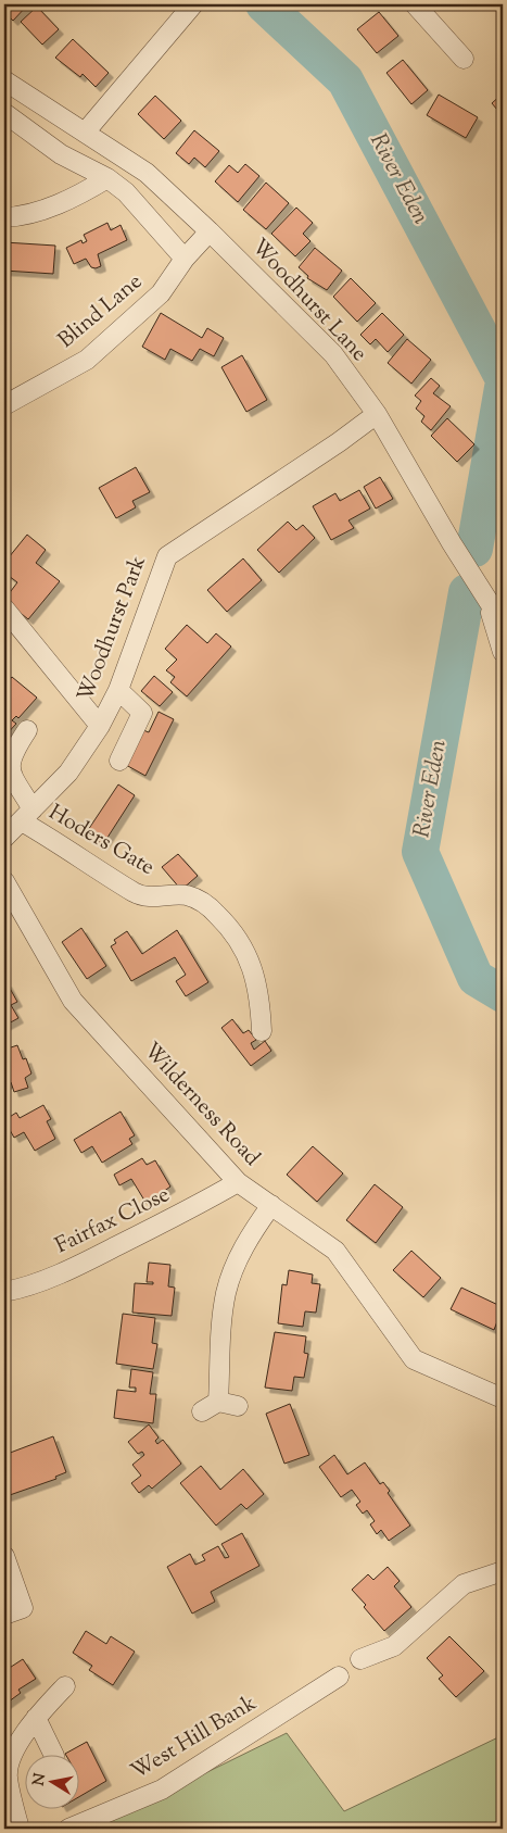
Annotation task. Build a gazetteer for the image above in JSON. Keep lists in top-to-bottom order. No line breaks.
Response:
{"streets":{"street":["Woodhurst Lane","Blind Lane","Woodhurst Park","Hoders Gate","Wilderness Road","Fairfax Close","West Hill Bank"]},"crossings":[["Woodhurst Lane","Blind Lane"],["Woodhurst Lane","Woodhurst Park"],["Woodhurst Park","Hoders Gate"],["Wilderness Road","Fairfax Close"]],"water":["River Eden"],"north":"left"}
